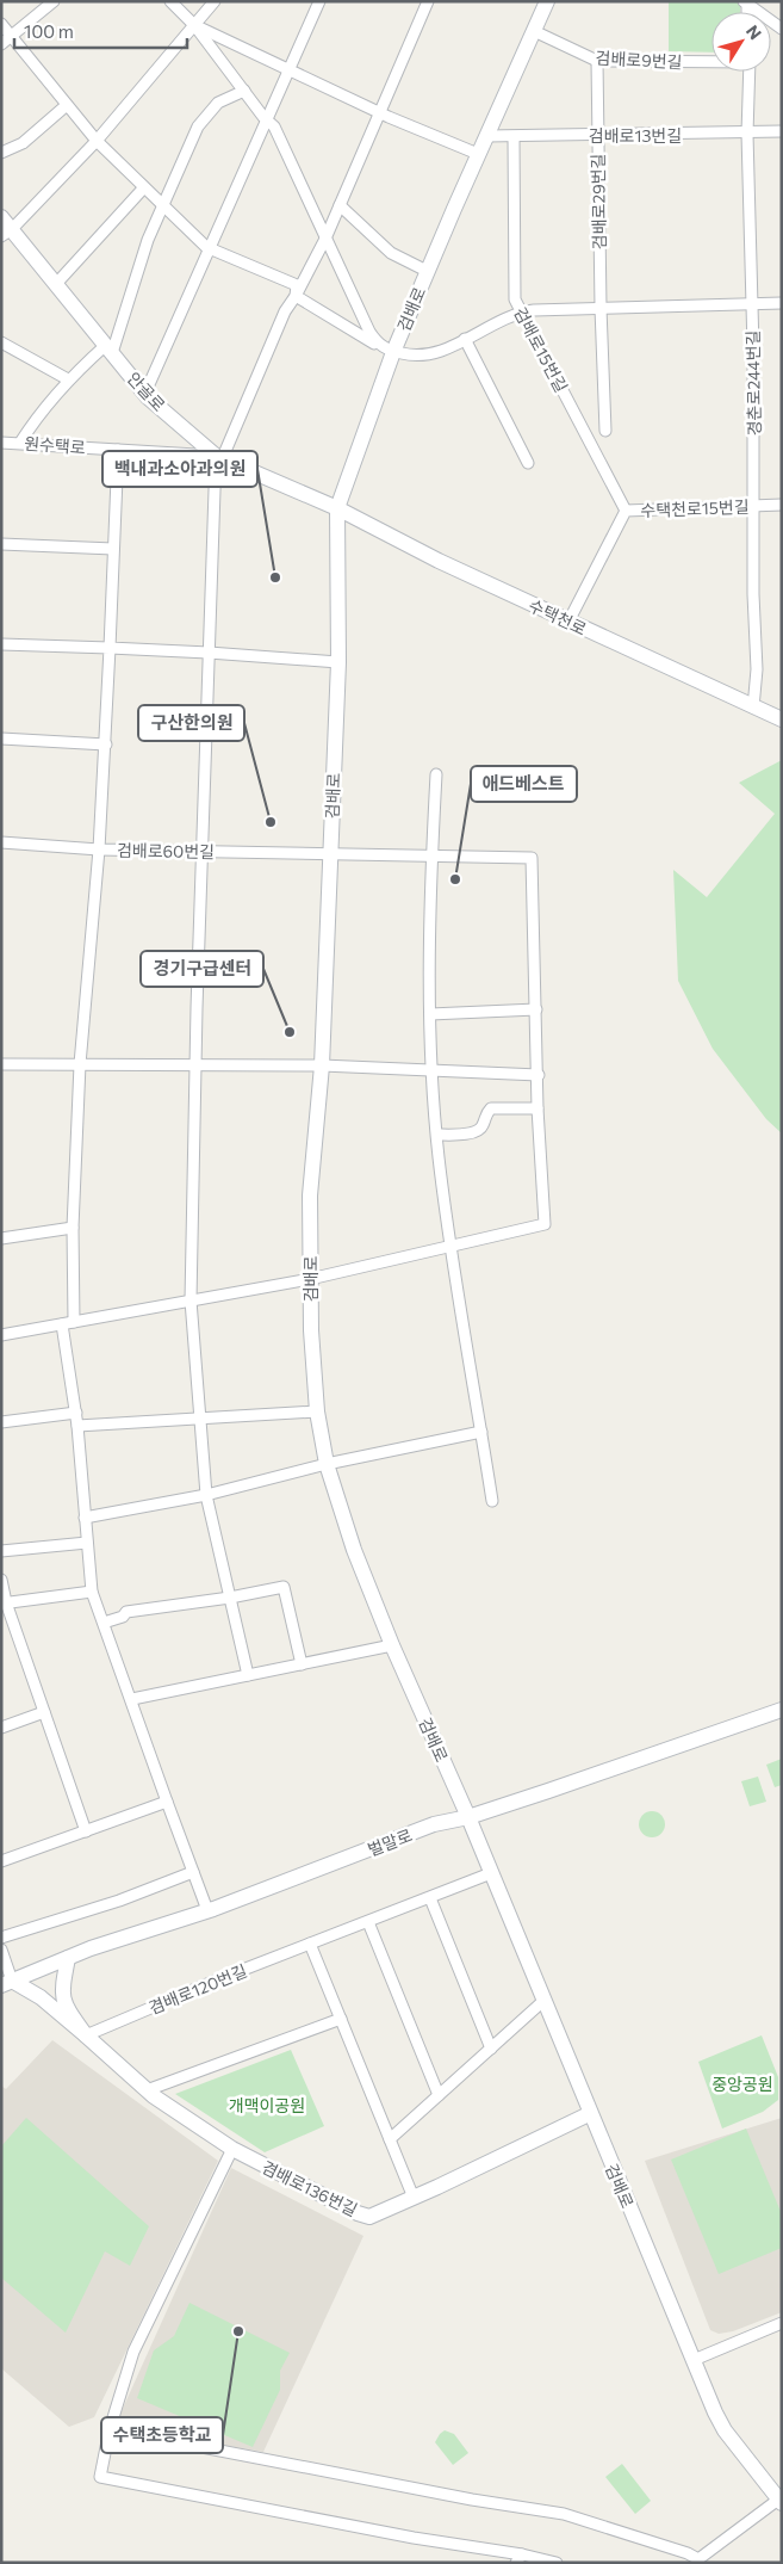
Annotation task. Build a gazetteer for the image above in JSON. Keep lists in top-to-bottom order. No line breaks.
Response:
{"streets":{"street":["검배로9번길","검배로13번길","검배로29번길","검배로","검배로15번길","경춘로244번길","안골로","원수택로","수택천로15번길","수택천로","검배로60번길","벌말로","겸배로120번길","겸배로136번길"]},"crossings":[["검배로9번길","검배로29번길"],["검배로9번길","검배로"],["검배로13번길","검배로29번길"],["검배로13번길","검배로"],["검배로13번길","검배로15번길"],["검배로13번길","경춘로244번길"],["검배로","안골로"],["검배로","수택천로"],["검배로","검배로60번길"],["검배로","벌말로"],["검배로","겸배로120번길"],["검배로","겸배로136번길"],["검배로15번길","수택천로15번길"],["경춘로244번길","수택천로15번길"],["경춘로244번길","수택천로"],["안골로","원수택로"],["안골로","수택천로"],["수택천로15번길","수택천로"],["겸배로120번길","겸배로136번길"]],"parks":["중앙공원","개맥이공원"],"places":["백내과소아과의원","구산한의원","애드베스트","경기구급센터","수택초등학교"],"scale_bar":"100 m","north":"top right"}
